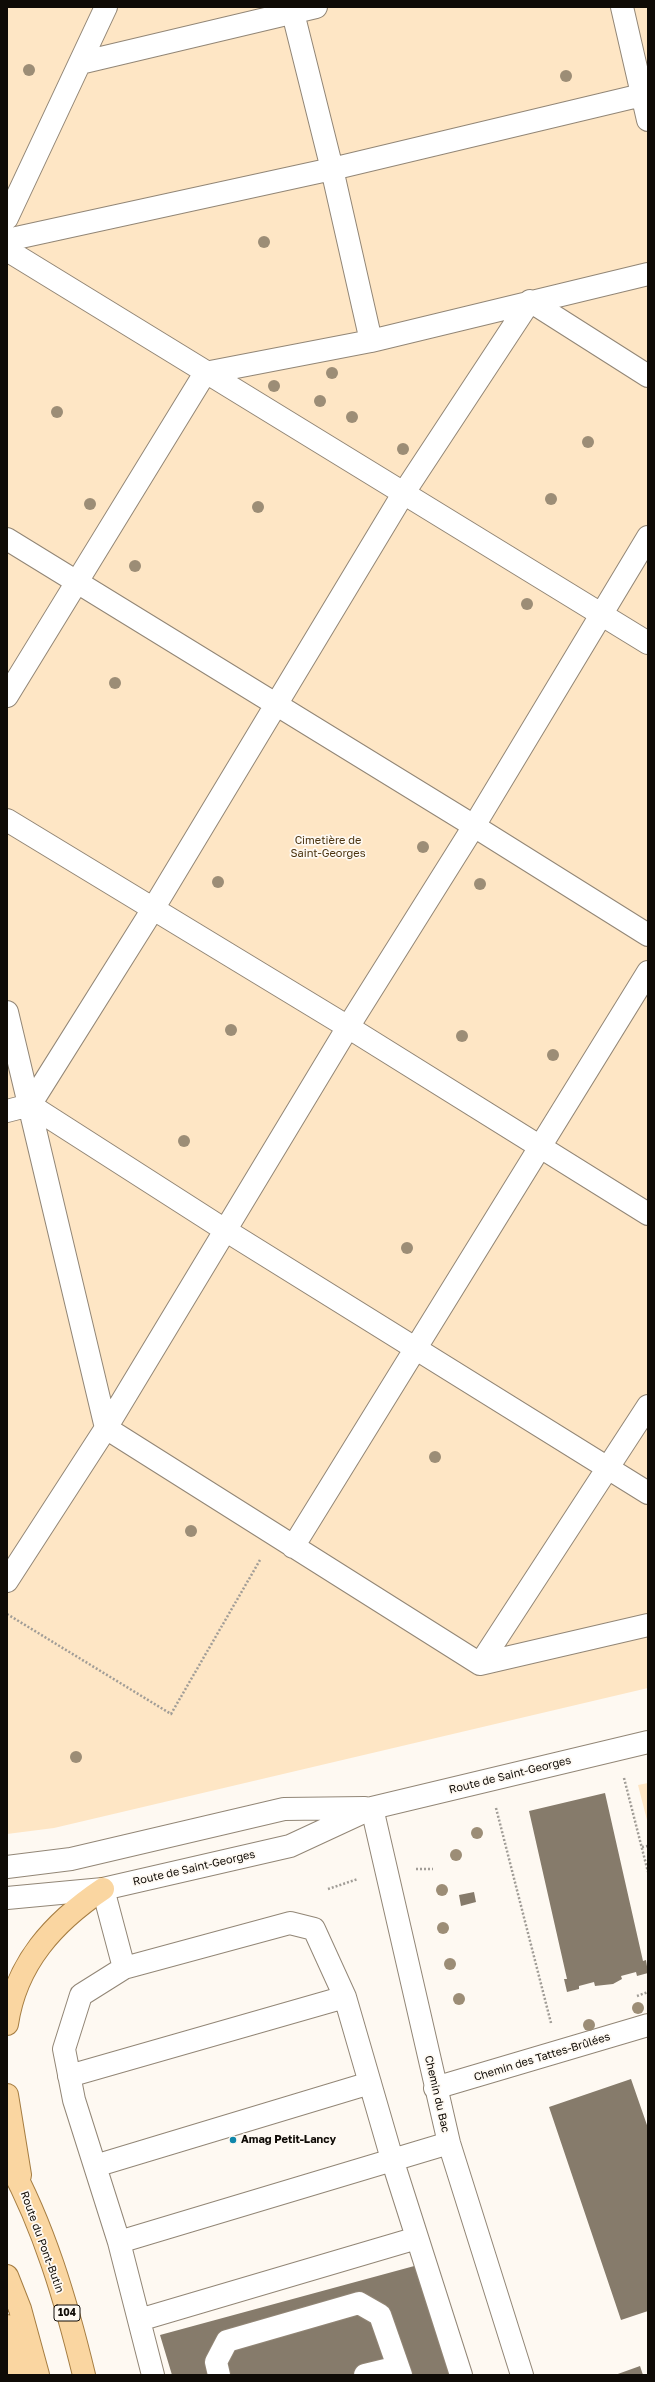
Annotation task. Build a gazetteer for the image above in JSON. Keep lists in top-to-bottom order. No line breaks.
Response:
{"streets":{"main road":["Route du Pont-Butin","104"],"street":["Route de Saint-Georges","Chemin des Tattes-Brûlées","Chemin du Bac"]},"crossings":[["Route de Saint-Georges","Chemin du Bac"],["Chemin des Tattes-Brûlées","Chemin du Bac"]],"parks":["Cimetière de Saint-Georges"],"places":["Amag Petit-Lancy"]}
